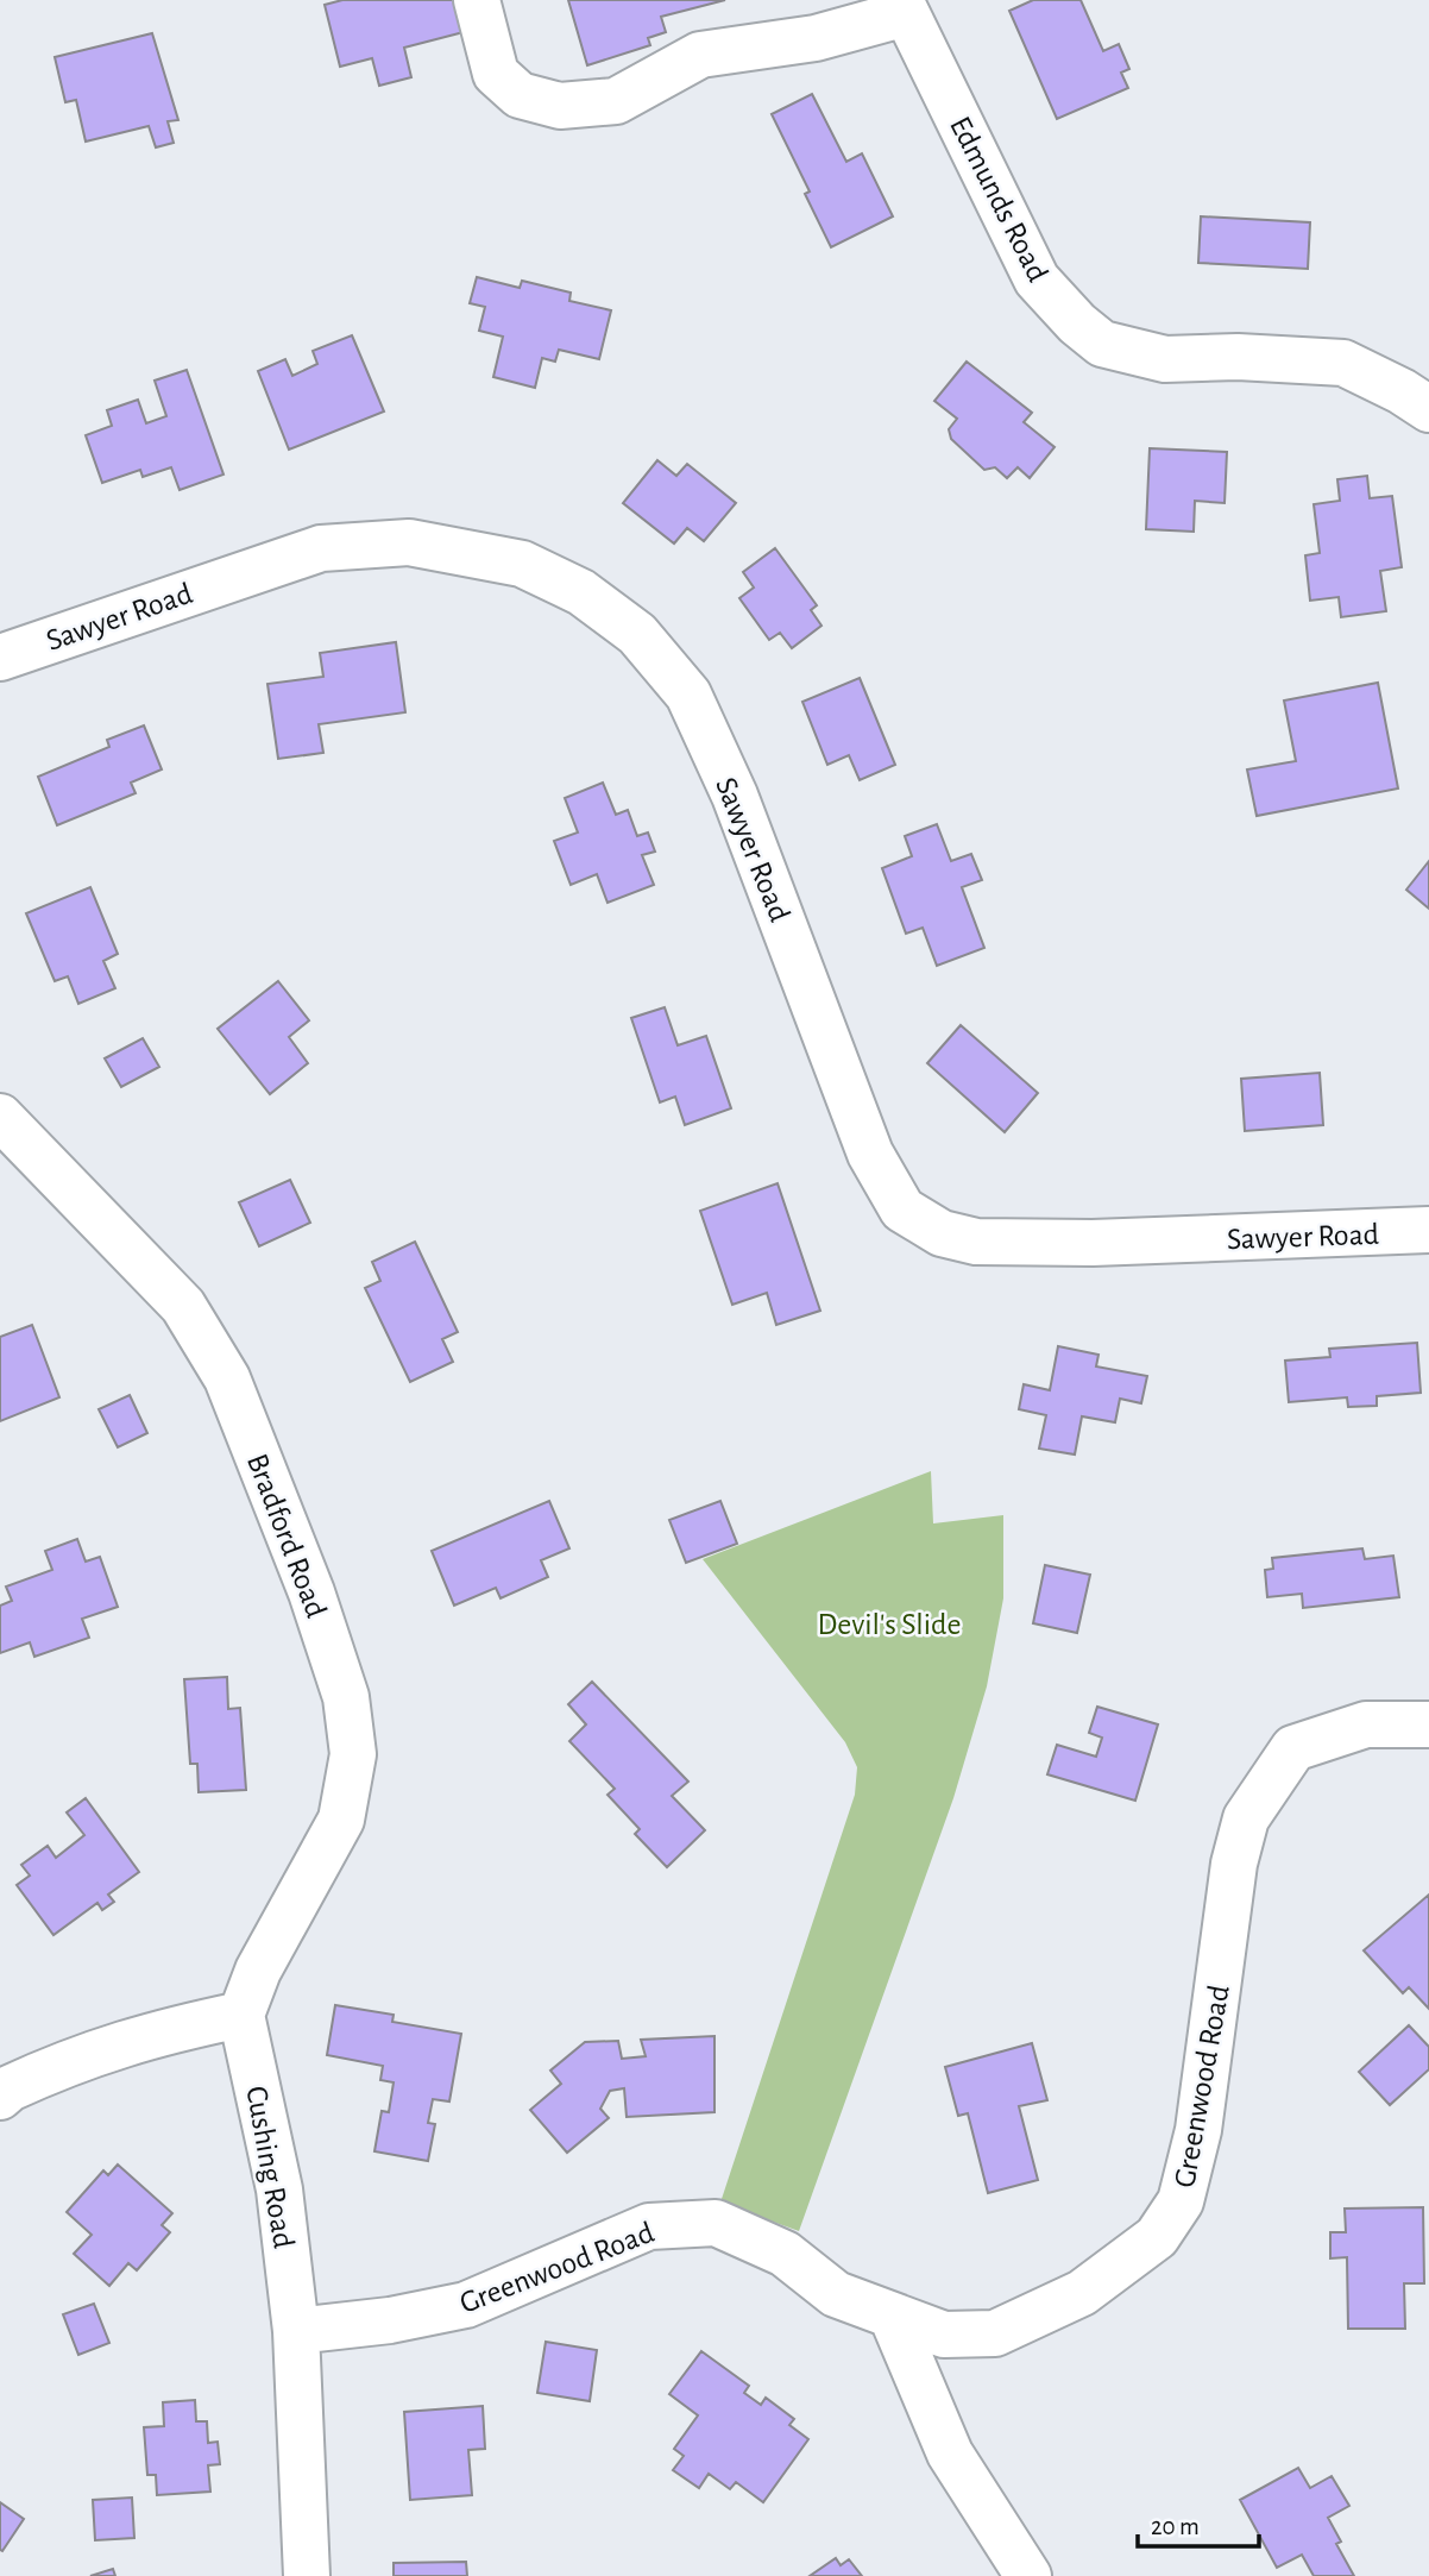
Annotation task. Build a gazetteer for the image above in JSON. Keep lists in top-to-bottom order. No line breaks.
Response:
{"streets":{"street":["Edmunds Road","Sawyer Road","Bradford Road","Greenwood Road","Cushing Road"]},"crossings":[["Bradford Road","Cushing Road"],["Greenwood Road","Cushing Road"]],"parks":["Devil's Slide"],"scale_bar":"20 m"}
